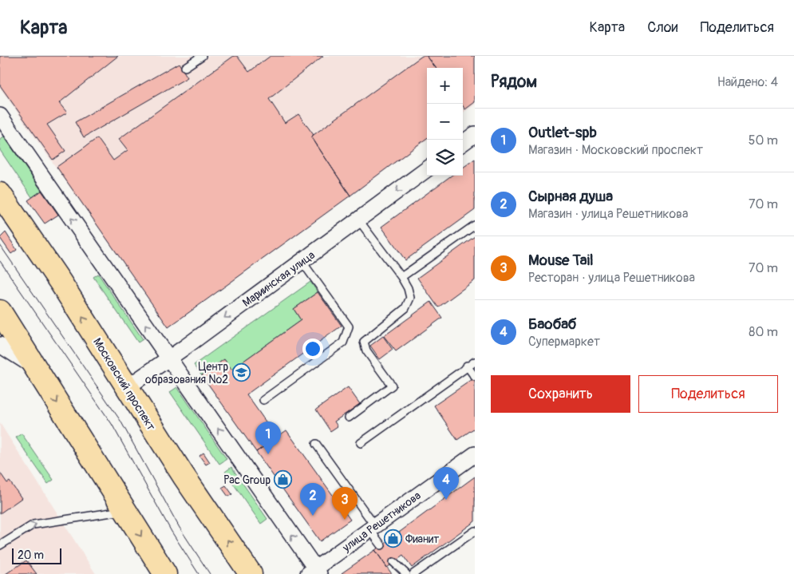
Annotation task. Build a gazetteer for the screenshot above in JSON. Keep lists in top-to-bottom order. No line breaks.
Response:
{"streets":{"main road":["Московский проспект"],"street":["Мариинская улица","улица Решетникова"]},"crossings":[["Мариинская улица","Московский проспект"]],"one_way":["Мариинская улица"],"places":{"school or university":["Центр образования №2"],"shop":["Pac Group","Фианит"]},"scale_bar":"20 m","page":{"header":"Карта","nav":["Карта","Слои","Поделиться"],"heading":["Рядом","Найдено: 4"],"map_buttons":["+","−"],"list":[{"mark":"1","name":"Outlet-spb","note":"Магазин · Московский проспект","value":"50 m"},{"mark":"2","name":"Сырная душа","note":"Магазин · улица Решетникова","value":"70 m"},{"mark":"3","name":"Mouse Tail","note":"Ресторан · улица Решетникова","value":"70 m"},{"mark":"4","name":"Баобаб","note":"Супермаркет","value":"80 m"}],"buttons":["Сохранить","Поделиться"],"pins":["1","4","2","3"],"scale":"20 m"}}
